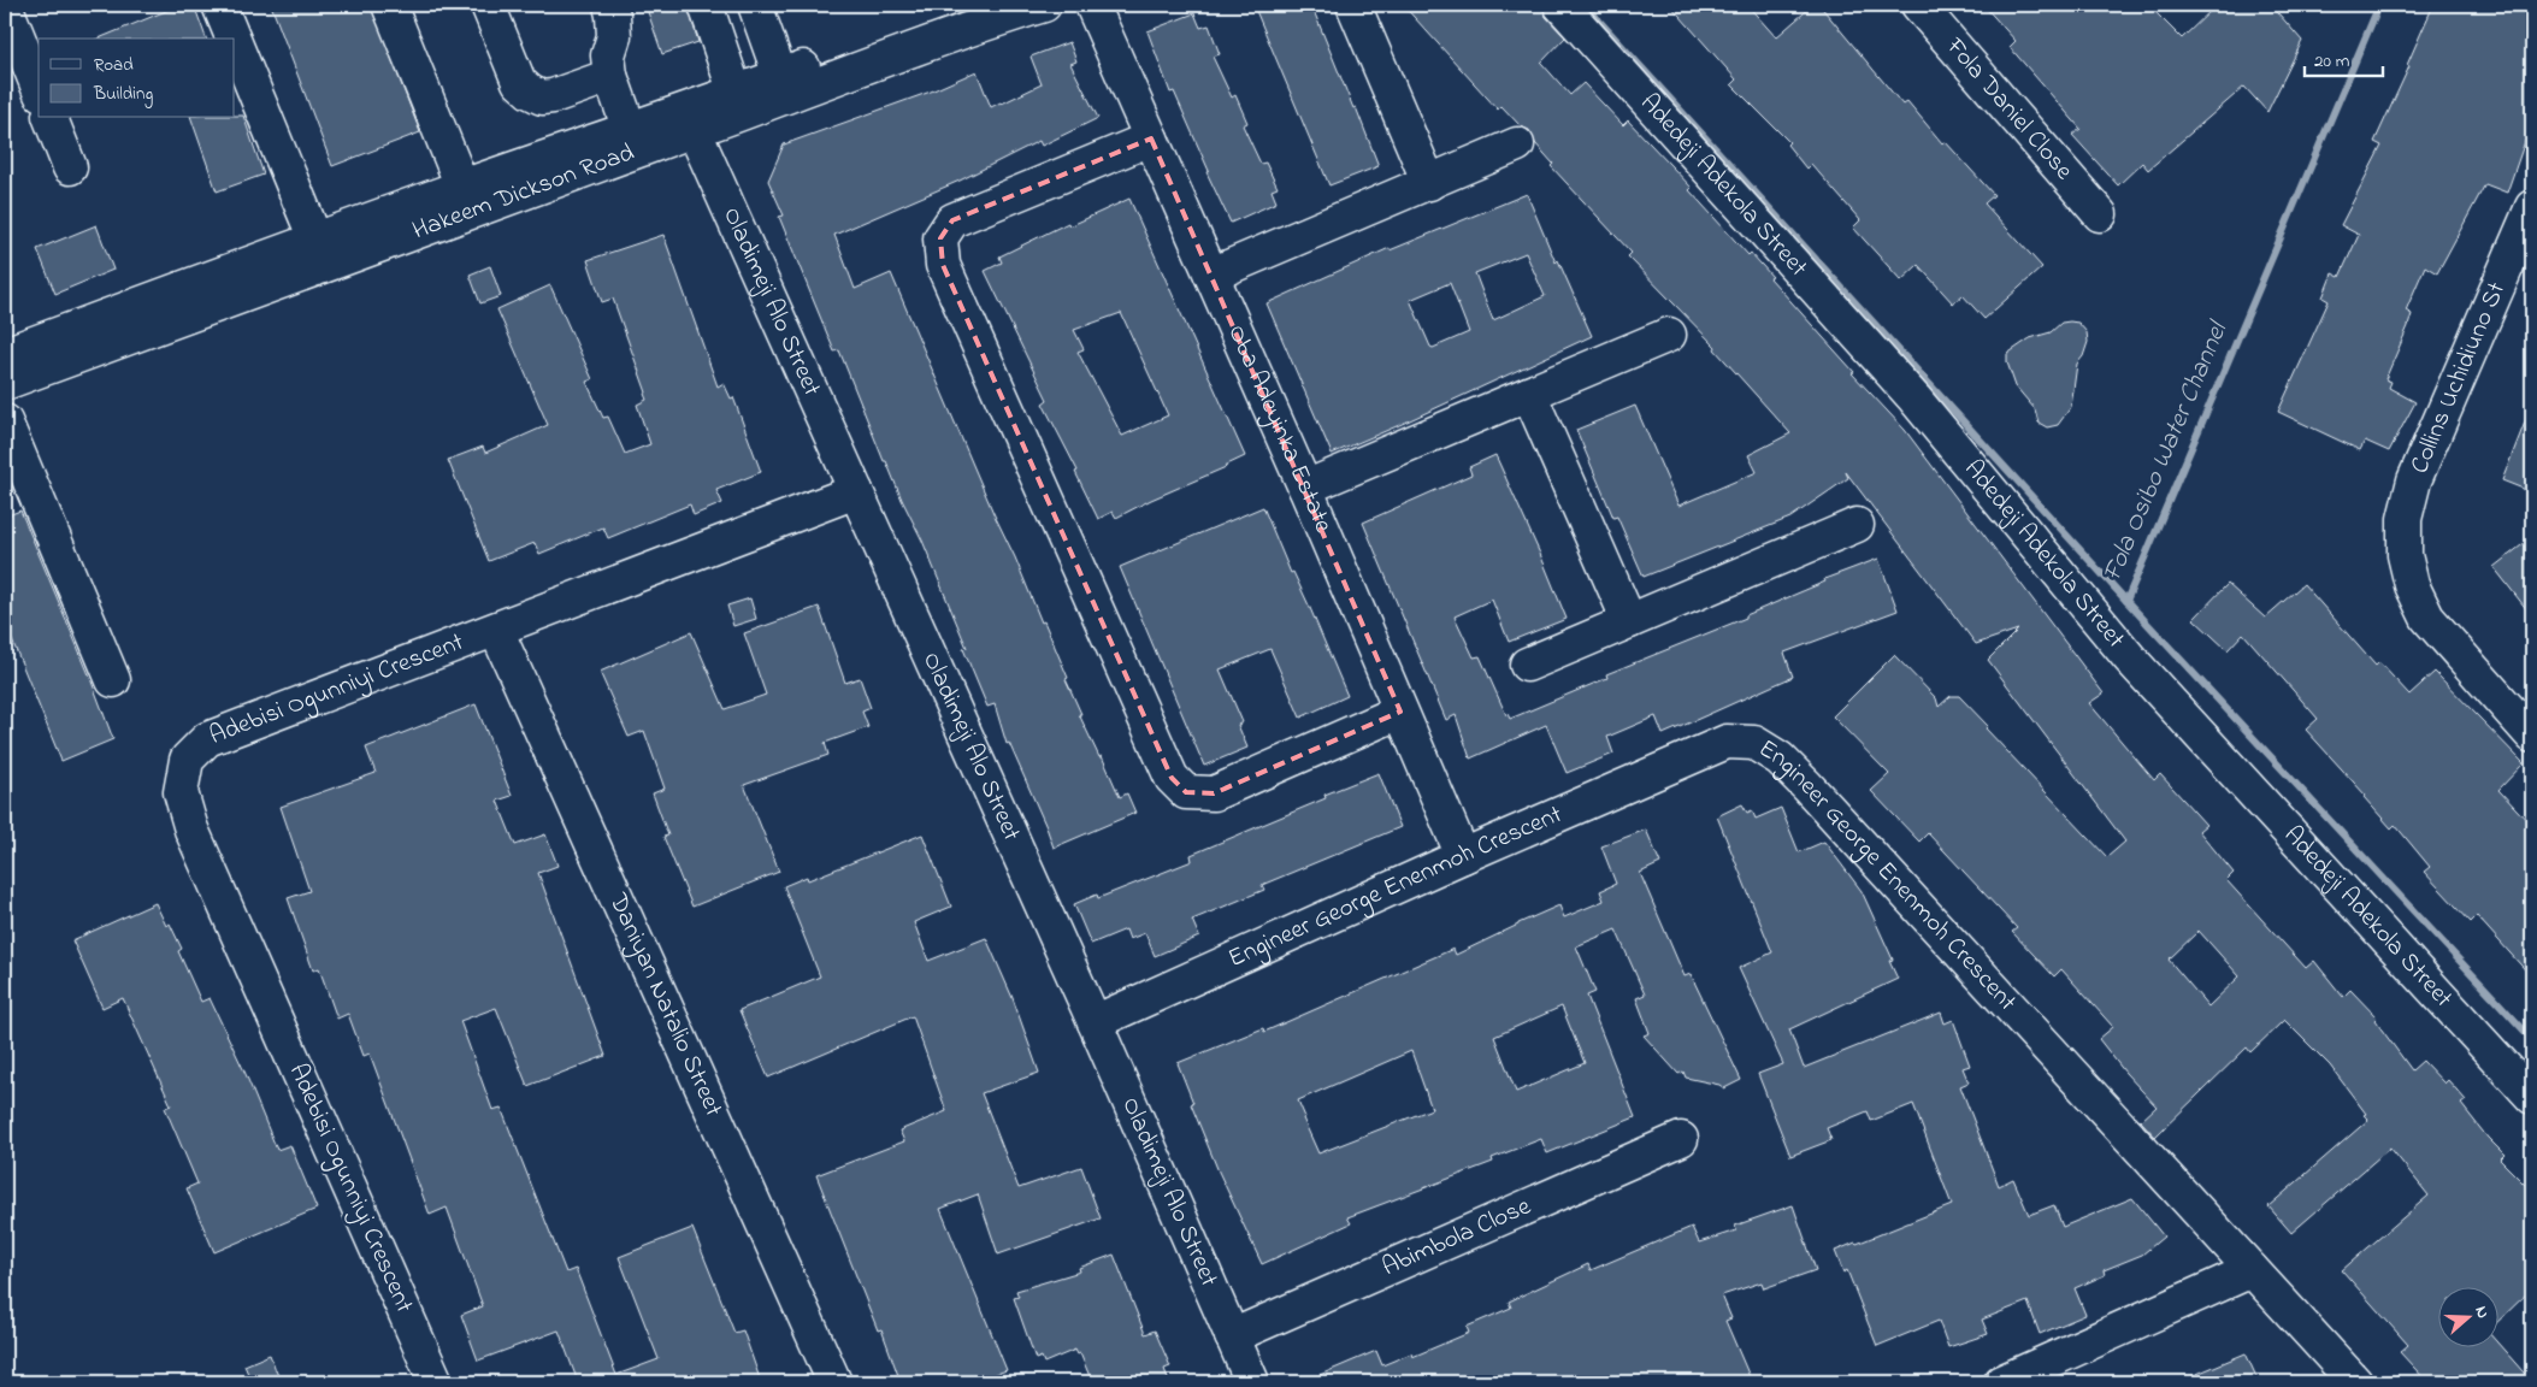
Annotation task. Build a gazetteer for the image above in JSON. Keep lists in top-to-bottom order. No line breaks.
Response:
{"streets":{"street":["Fola Daniel Close","Adedeji Adekola Street","Hakeem Dickson Road","Oladimeji Alo Street","Collins Uchidiuno St","Oba Adeyinka Estate","Adebisi Ogunniyi Crescent","Engineer George Enenmoh Crescent","Daniyan Natalio Street","Abimbola Close"]},"crossings":[["Hakeem Dickson Road","Oladimeji Alo Street"],["Oladimeji Alo Street","Adebisi Ogunniyi Crescent"],["Oladimeji Alo Street","Engineer George Enenmoh Crescent"],["Oladimeji Alo Street","Abimbola Close"],["Oba Adeyinka Estate","Engineer George Enenmoh Crescent"],["Adebisi Ogunniyi Crescent","Daniyan Natalio Street"]],"water":["Fola Osibo Water Channel"],"legend":["Road","Building"],"scale_bar":"20 m","north":"right"}
